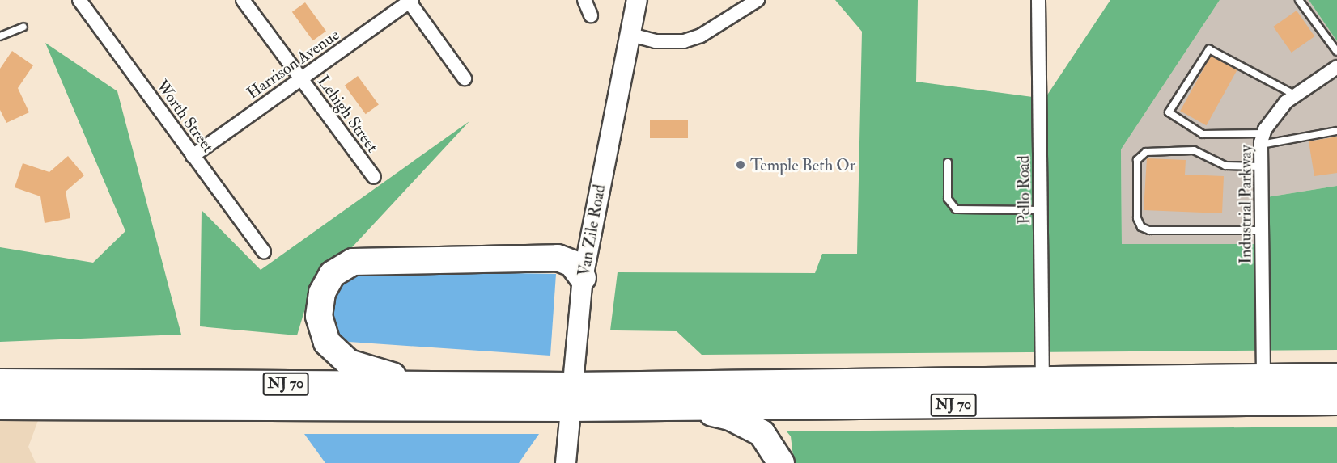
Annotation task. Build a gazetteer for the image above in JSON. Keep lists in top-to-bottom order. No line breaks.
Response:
{"streets":{"highway":["NJ 70"],"street":["Harrison Avenue","Lehigh Street","Worth Street","Pello Road","Industrial Parkway","Van Zile Road"]},"crossings":[["Harrison Avenue","Lehigh Street"],["Harrison Avenue","Worth Street"],["Pello Road","NJ 70"],["Industrial Parkway","NJ 70"],["Van Zile Road","NJ 70"]],"places":["Temple Beth Or"]}
